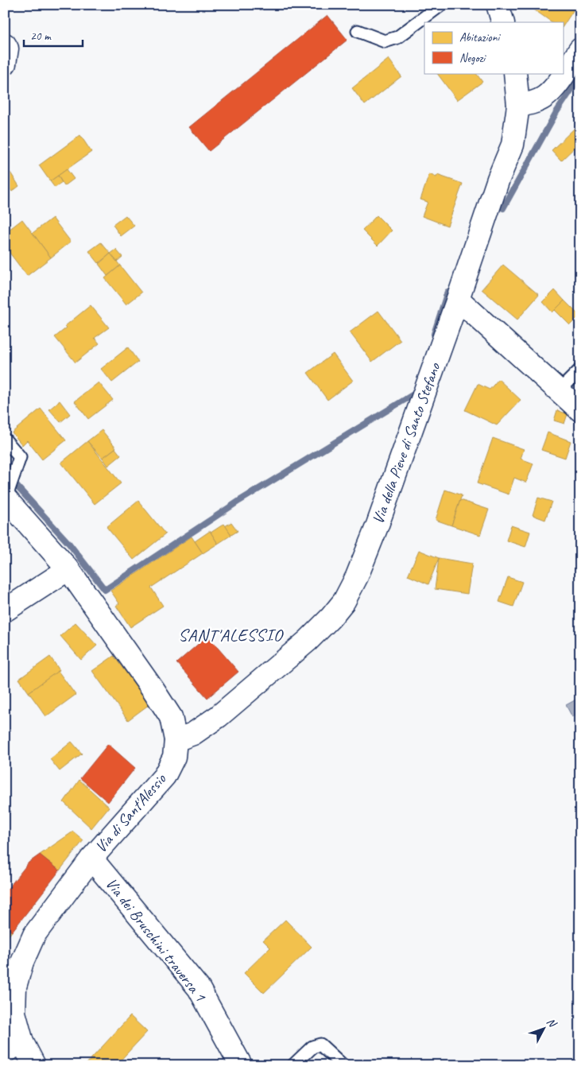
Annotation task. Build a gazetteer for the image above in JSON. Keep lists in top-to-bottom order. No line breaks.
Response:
{"streets":{"street":["Via della Pieve di Santo Stefano","Via di Sant'Alessio","Via dei Bruschini traversa 1"]},"crossings":[["Via della Pieve di Santo Stefano","Via di Sant'Alessio"],["Via di Sant'Alessio","Via dei Bruschini traversa 1"]],"districts":["SANT'ALESSIO"],"legend":["Abitazioni","Negozi"],"scale_bar":"20 m","north":"top right"}
